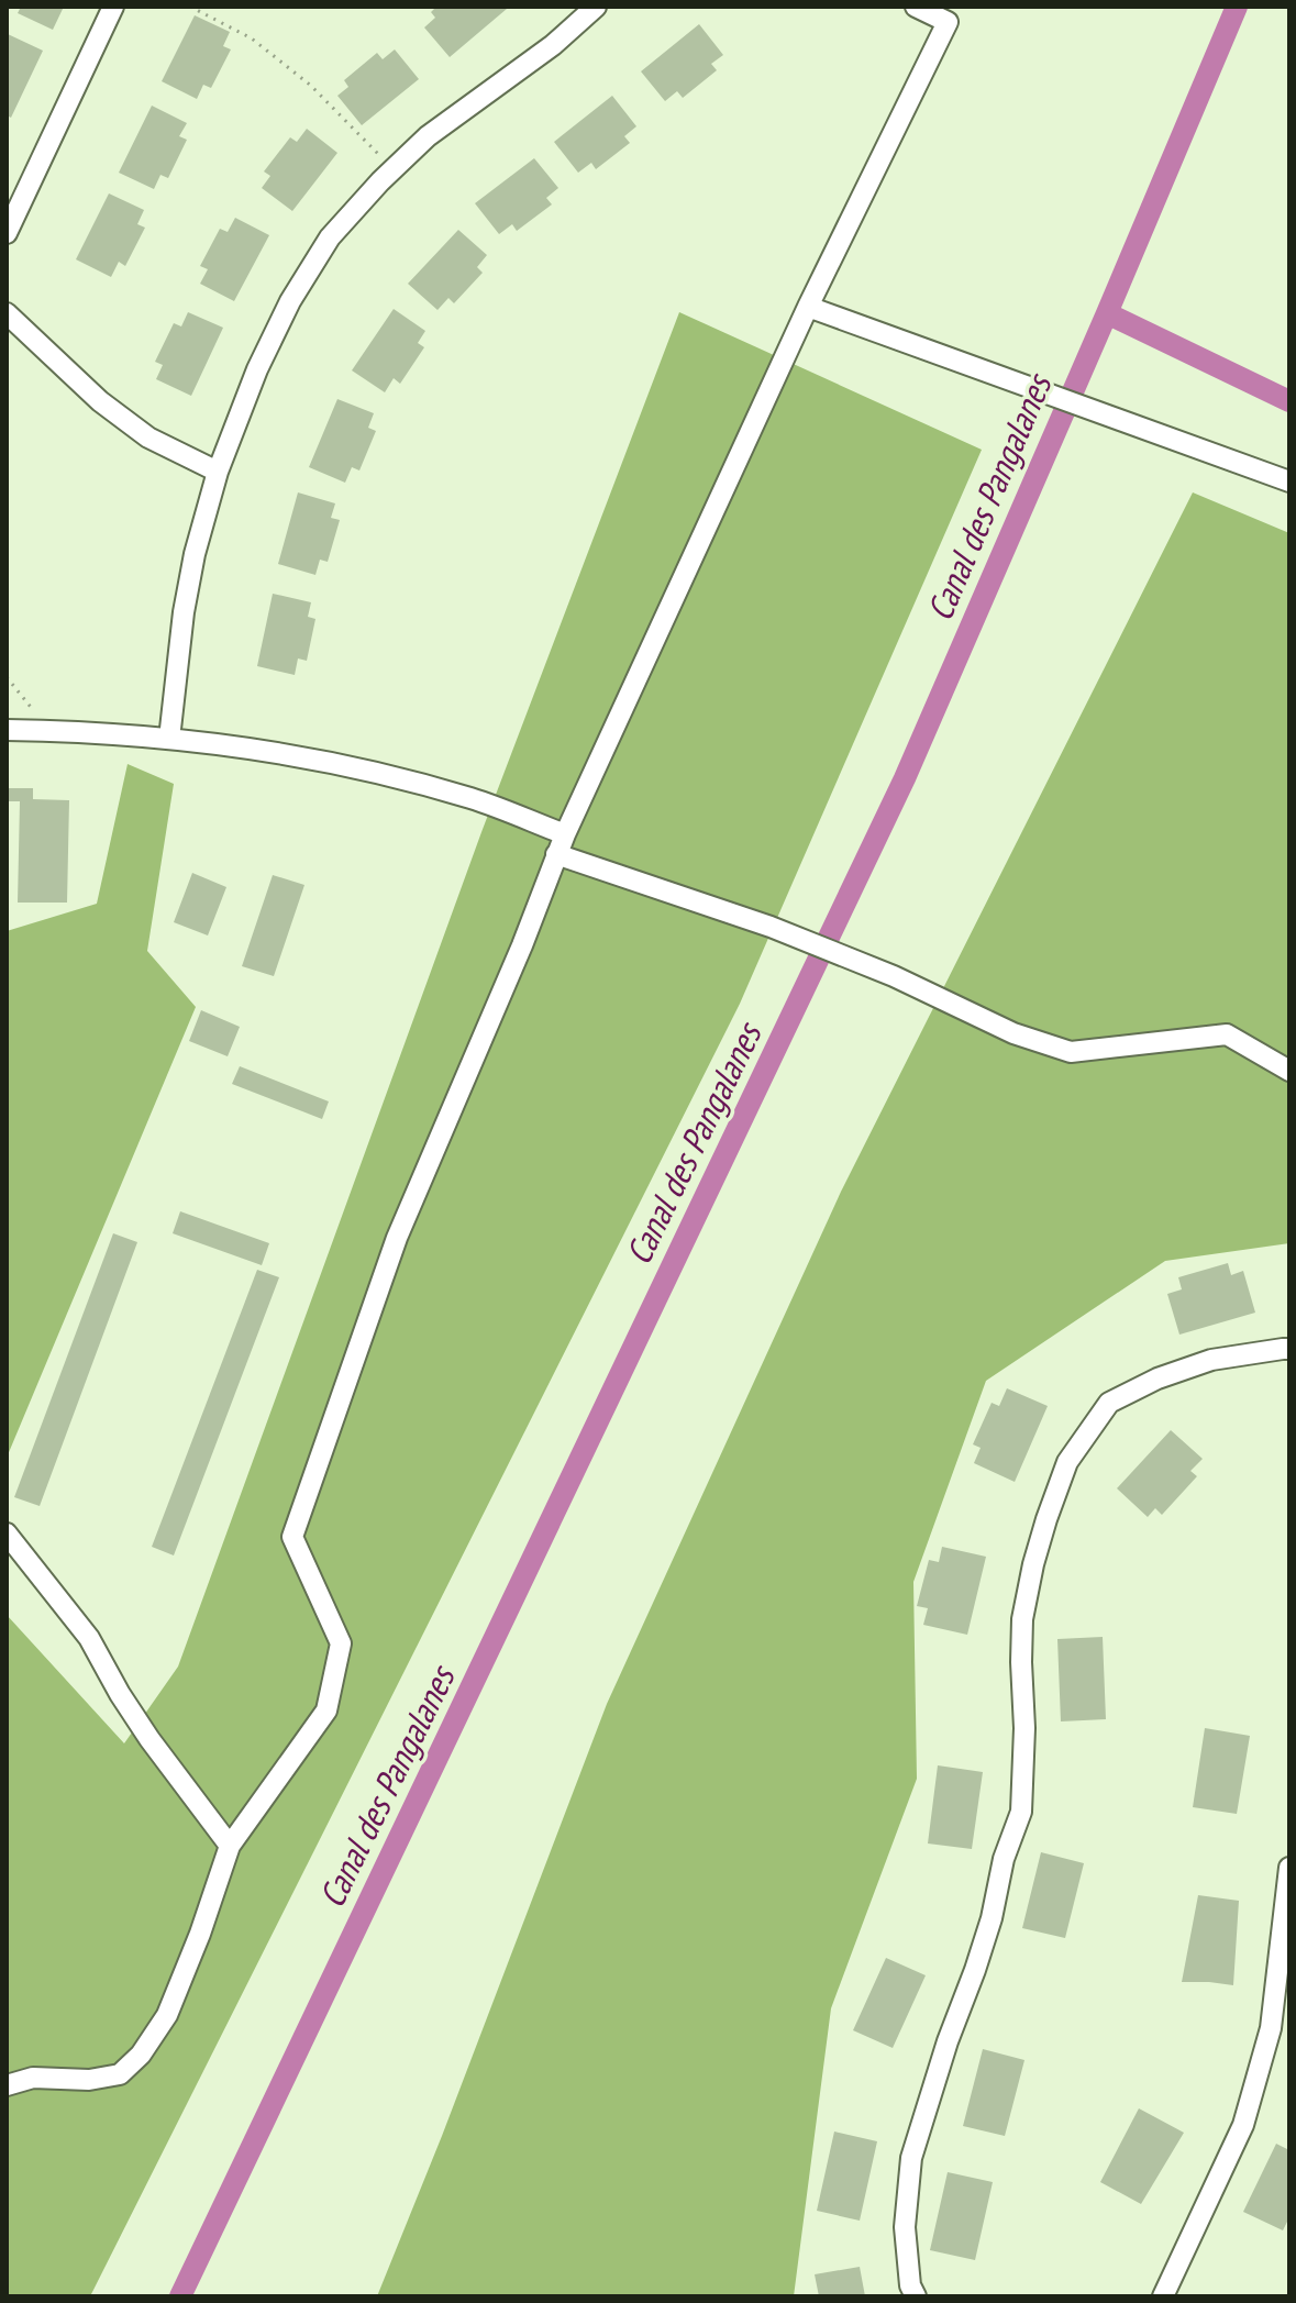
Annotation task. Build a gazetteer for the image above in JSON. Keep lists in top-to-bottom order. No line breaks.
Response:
{"water":["Canal des Pangalanes"]}
